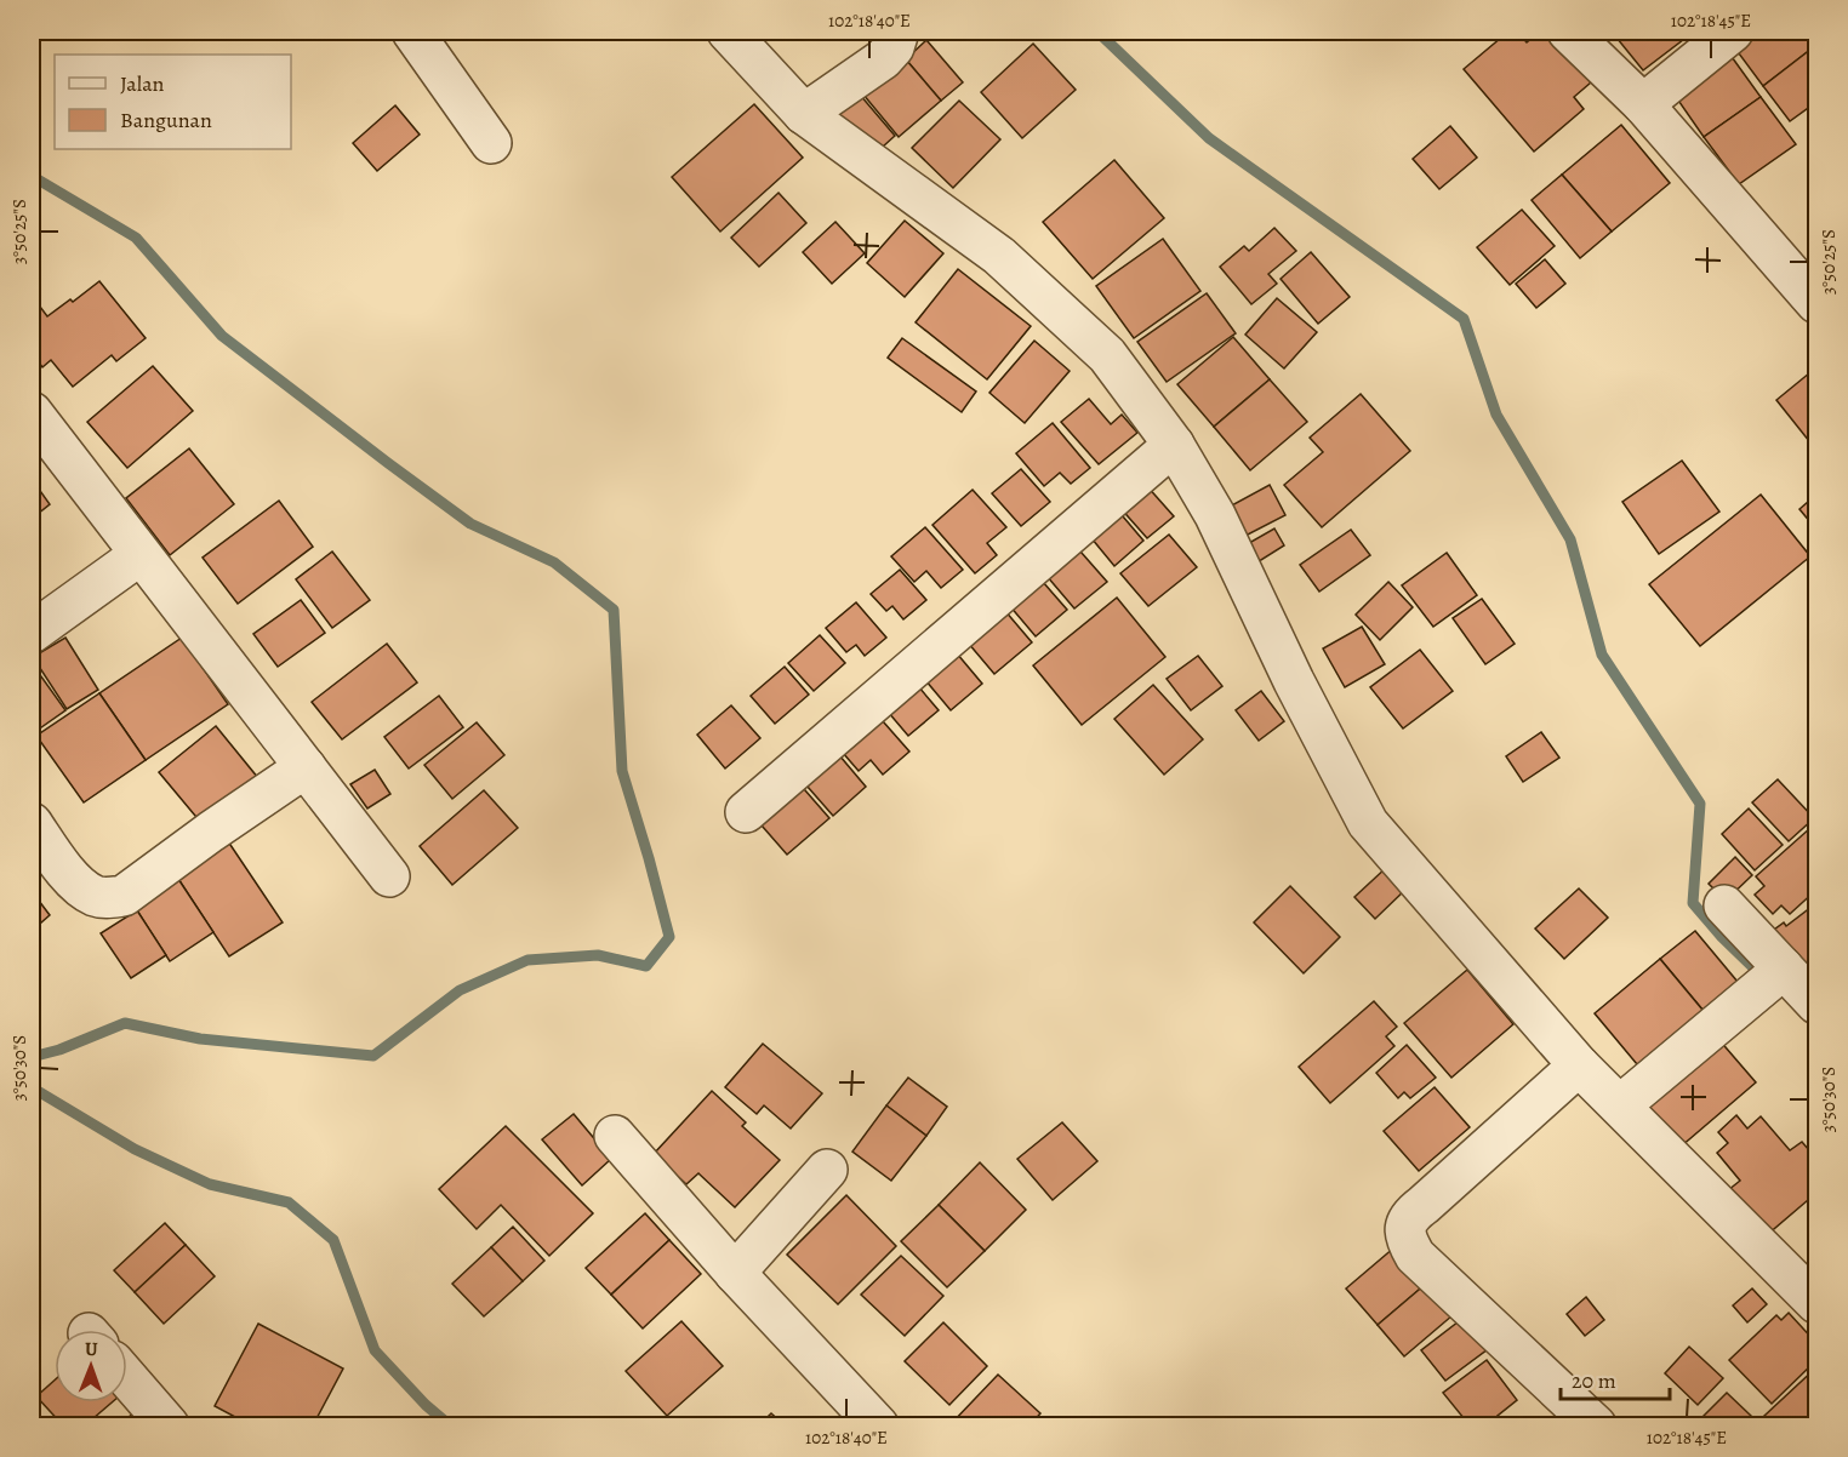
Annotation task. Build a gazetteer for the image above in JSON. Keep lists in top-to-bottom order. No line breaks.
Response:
{"legend":["Jalan","Bangunan"],"scale_bar":"20 m","north":"top","coordinates":["102°18'40\"E","102°18'45\"E","3°50'25\"S","3°50'30\"S"]}
